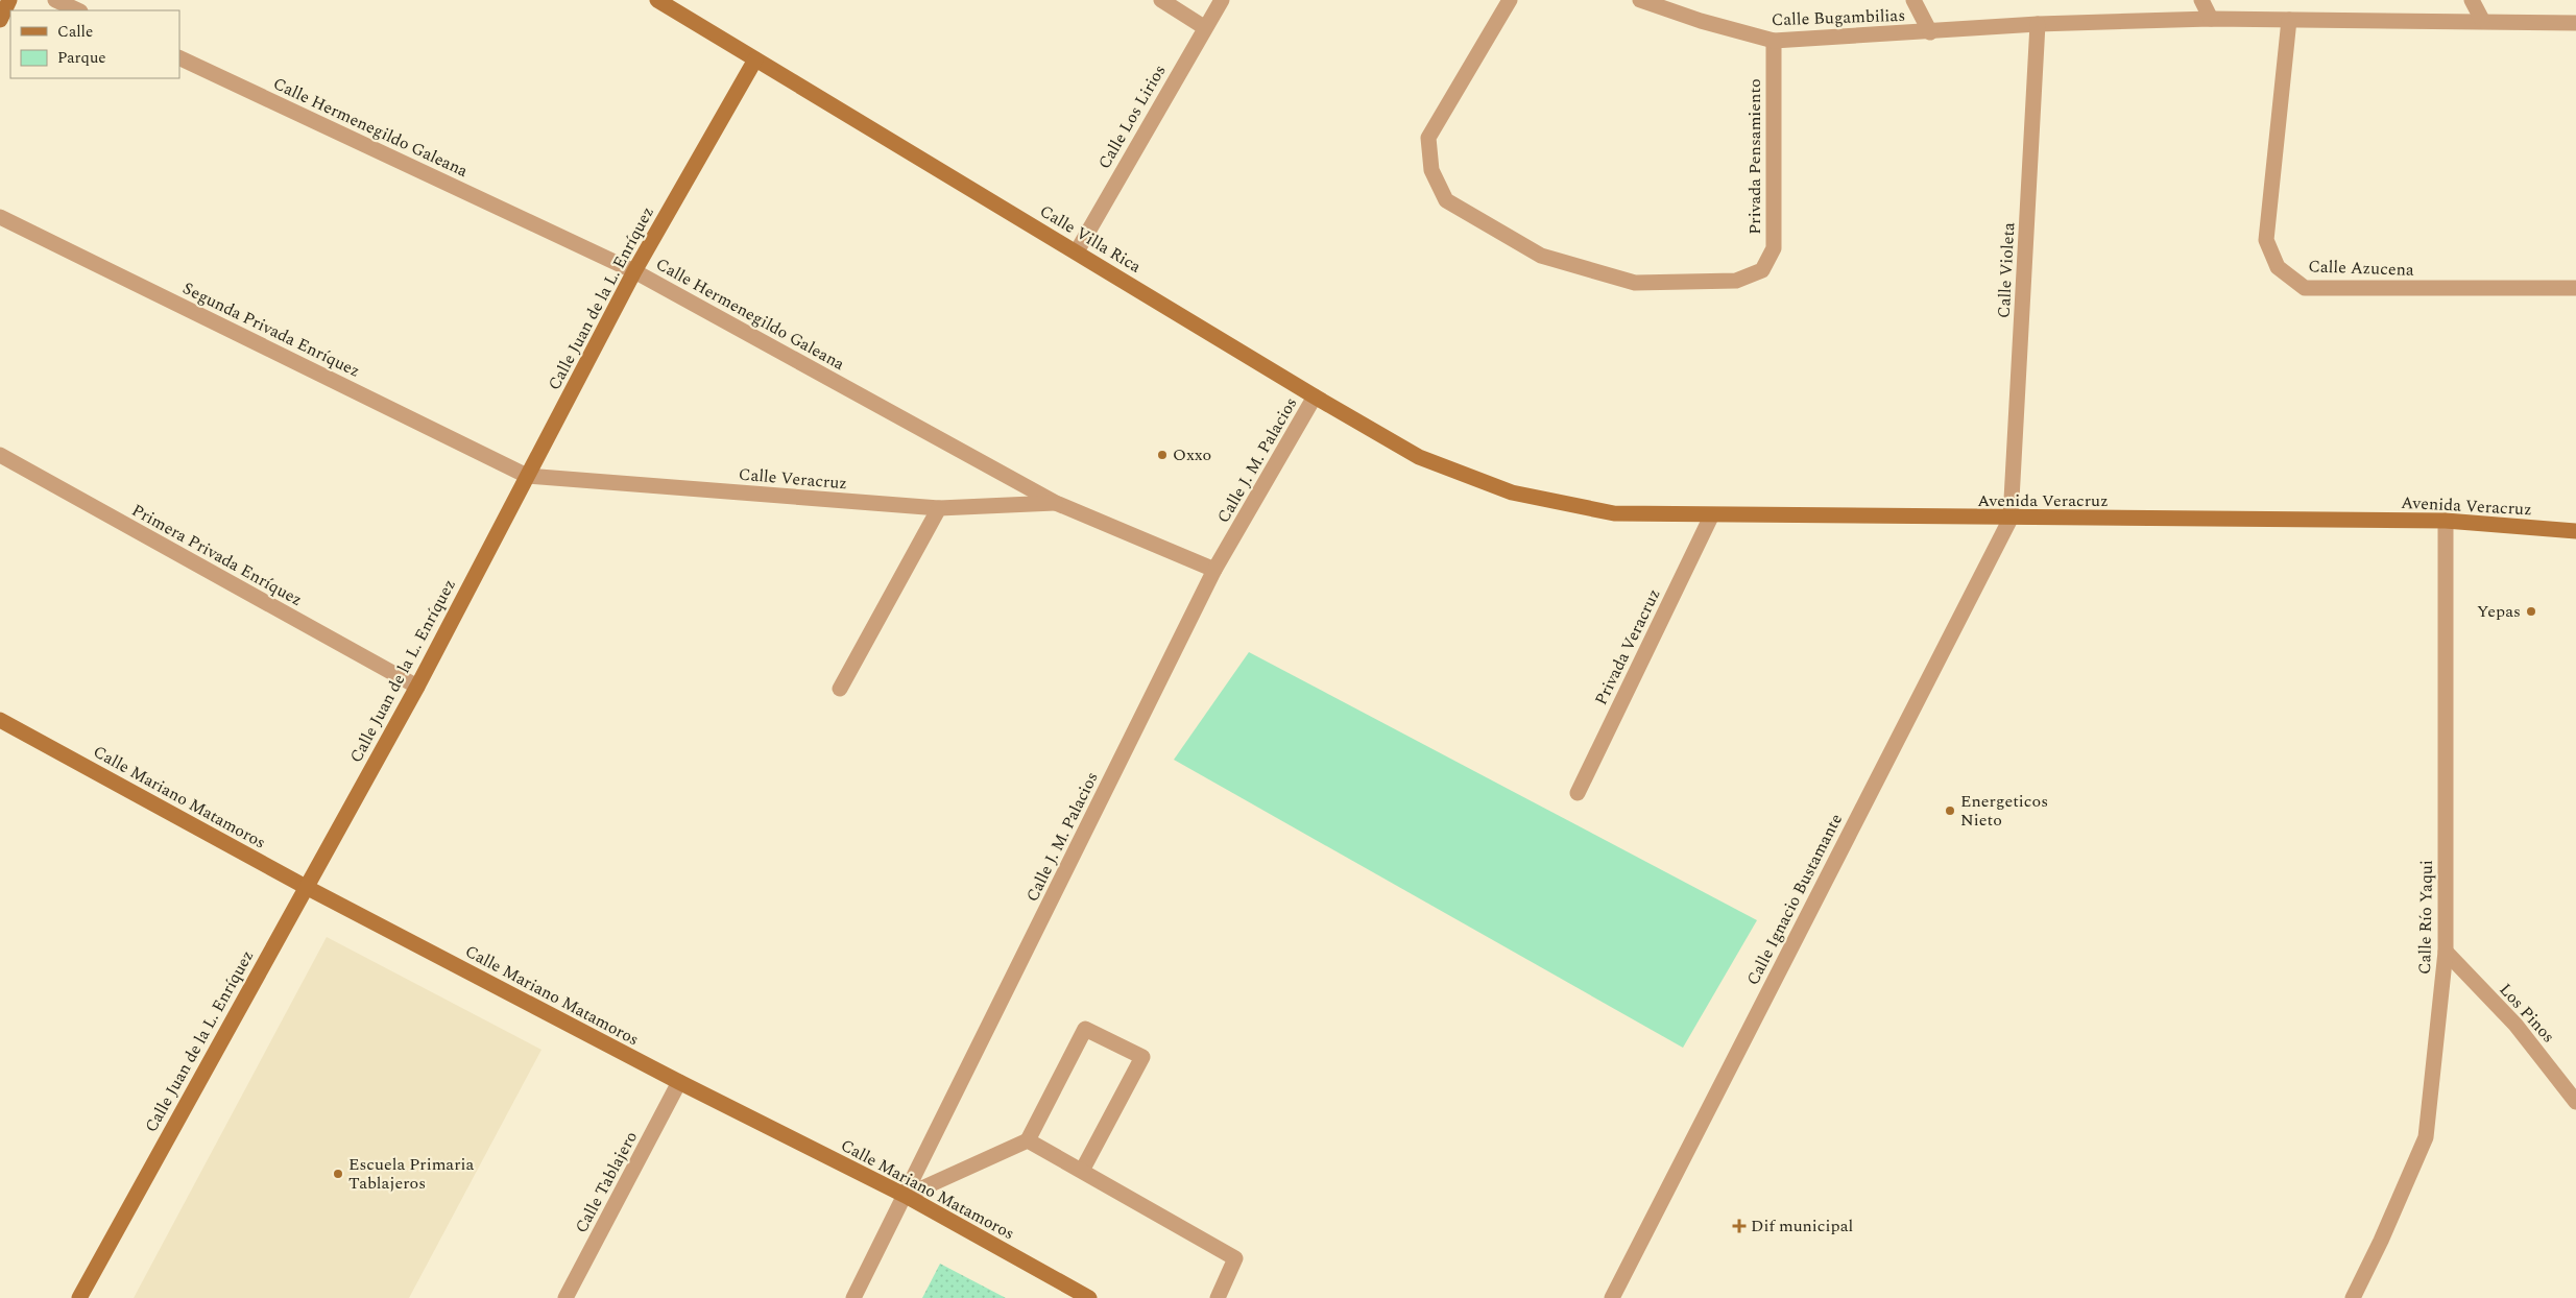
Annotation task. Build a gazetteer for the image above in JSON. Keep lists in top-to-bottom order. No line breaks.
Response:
{"streets":{"main road":["Calle Villa Rica","Calle Juan de la L. Enríquez","Avenida Veracruz","Calle Mariano Matamoros"],"street":["Calle Bugambilias","Calle Los Lirios","Calle Hermenegildo Galeana","Privada Pensamiento","Calle Azucena","Calle Violeta","Segunda Privada Enríquez","Calle J. M. Palacios","Calle Veracruz","Primera Privada Enríquez","Privada Veracruz","Calle Ignacio Bustamante","Calle Río Yaqui","Los Pinos","Calle Tablajero"]},"crossings":[["Calle Bugambilias","Privada Pensamiento"],["Calle Bugambilias","Calle Azucena"],["Calle Bugambilias","Calle Violeta"],["Calle Los Lirios","Calle Villa Rica"],["Calle Hermenegildo Galeana","Calle Juan de la L. Enríquez"],["Calle Hermenegildo Galeana","Calle J. M. Palacios"],["Calle Hermenegildo Galeana","Calle Veracruz"],["Calle Villa Rica","Calle Juan de la L. Enríquez"],["Calle Villa Rica","Calle J. M. Palacios"],["Calle Villa Rica","Avenida Veracruz"],["Calle Violeta","Avenida Veracruz"],["Calle Violeta","Calle Ignacio Bustamante"],["Calle Juan de la L. Enríquez","Segunda Privada Enríquez"],["Calle Juan de la L. Enríquez","Calle Veracruz"],["Calle Juan de la L. Enríquez","Primera Privada Enríquez"],["Calle Juan de la L. Enríquez","Calle Mariano Matamoros"],["Segunda Privada Enríquez","Calle Veracruz"],["Calle J. M. Palacios","Calle Mariano Matamoros"],["Avenida Veracruz","Privada Veracruz"],["Avenida Veracruz","Calle Ignacio Bustamante"],["Avenida Veracruz","Calle Río Yaqui"],["Calle Mariano Matamoros","Calle Tablajero"],["Calle Río Yaqui","Los Pinos"]],"places":{"other":["Oxxo","Yepas","Energeticos Nieto","Escuela Primaria Tablajeros"],"health":["Dif municipal"]},"legend":["Calle","Parque"]}
